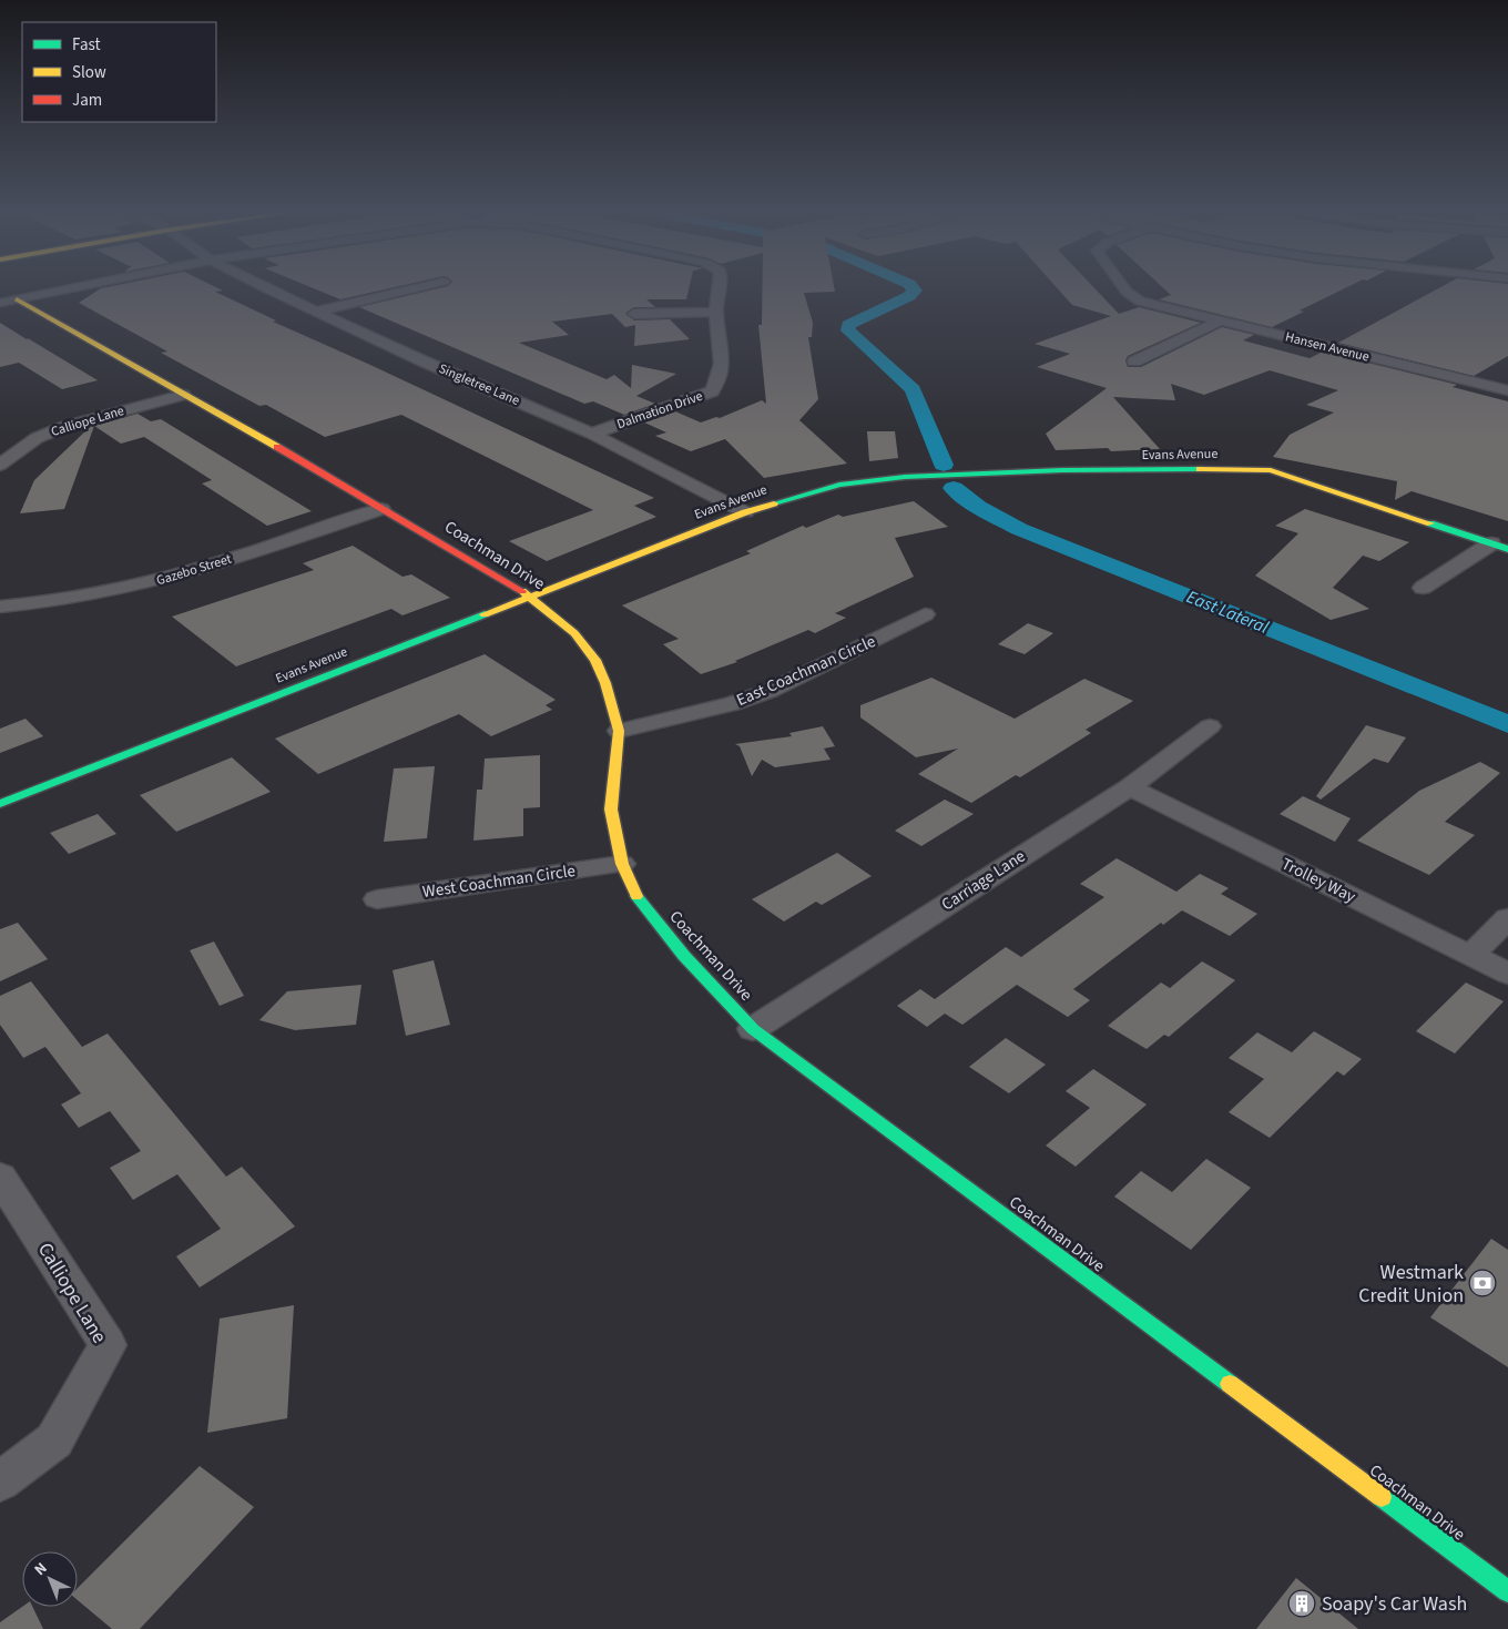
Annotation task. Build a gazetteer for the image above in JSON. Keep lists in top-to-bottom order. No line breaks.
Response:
{"streets":{"street":["Hansen Avenue","Singletree Lane","Dalmation Drive","Calliope Lane","Evans Avenue","Coachman Drive","Gazebo Street","East Coachman Circle","Carriage Lane","Trolley Way","West Coachman Circle"]},"crossings":[["Singletree Lane","Dalmation Drive"],["Singletree Lane","Evans Avenue"],["Calliope Lane","Coachman Drive"],["Evans Avenue","Coachman Drive"],["Coachman Drive","Gazebo Street"],["Coachman Drive","East Coachman Circle"],["Coachman Drive","Carriage Lane"],["Coachman Drive","West Coachman Circle"],["Carriage Lane","Trolley Way"]],"water":["East Lateral"],"places":{"bank":["Westmark Credit Union"],"building":["Soapy's Car Wash"]},"legend":["Fast","Slow","Jam"],"north":"top left"}
